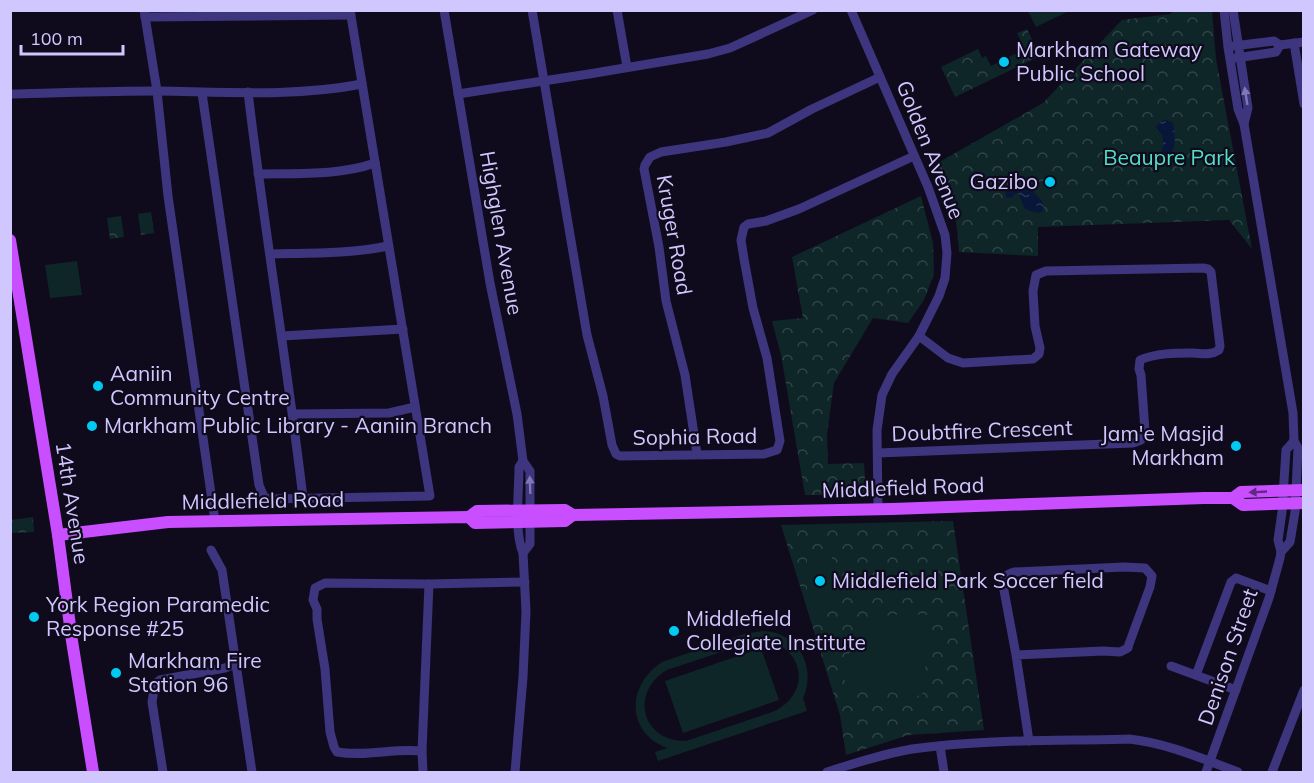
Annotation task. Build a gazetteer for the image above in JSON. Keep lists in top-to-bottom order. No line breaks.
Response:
{"streets":{"main road":["Middlefield Road","14th Avenue"],"street":["Golden Avenue","Highglen Avenue","Kruger Road","Doubtfire Crescent","Sophia Road","Denison Street"]},"crossings":[["Golden Avenue","Kruger Road"],["Golden Avenue","Doubtfire Crescent"],["Golden Avenue","Sophia Road"],["Golden Avenue","Middlefield Road"],["Highglen Avenue","Middlefield Road"],["Kruger Road","Sophia Road"],["Middlefield Road","14th Avenue"],["Middlefield Road","Denison Street"]],"parks":["Beaupre Park"],"places":["Markham Gateway Public School","Gazibo","Aaniin Community Centre","Markham Public Library - Aaniin Branch","Jam'e Masjid Markham","Middlefield Park Soccer field","York Region Paramedic Response #25","Middlefield Collegiate Institute","Markham Fire Station 96"],"scale_bar":"100 m"}
